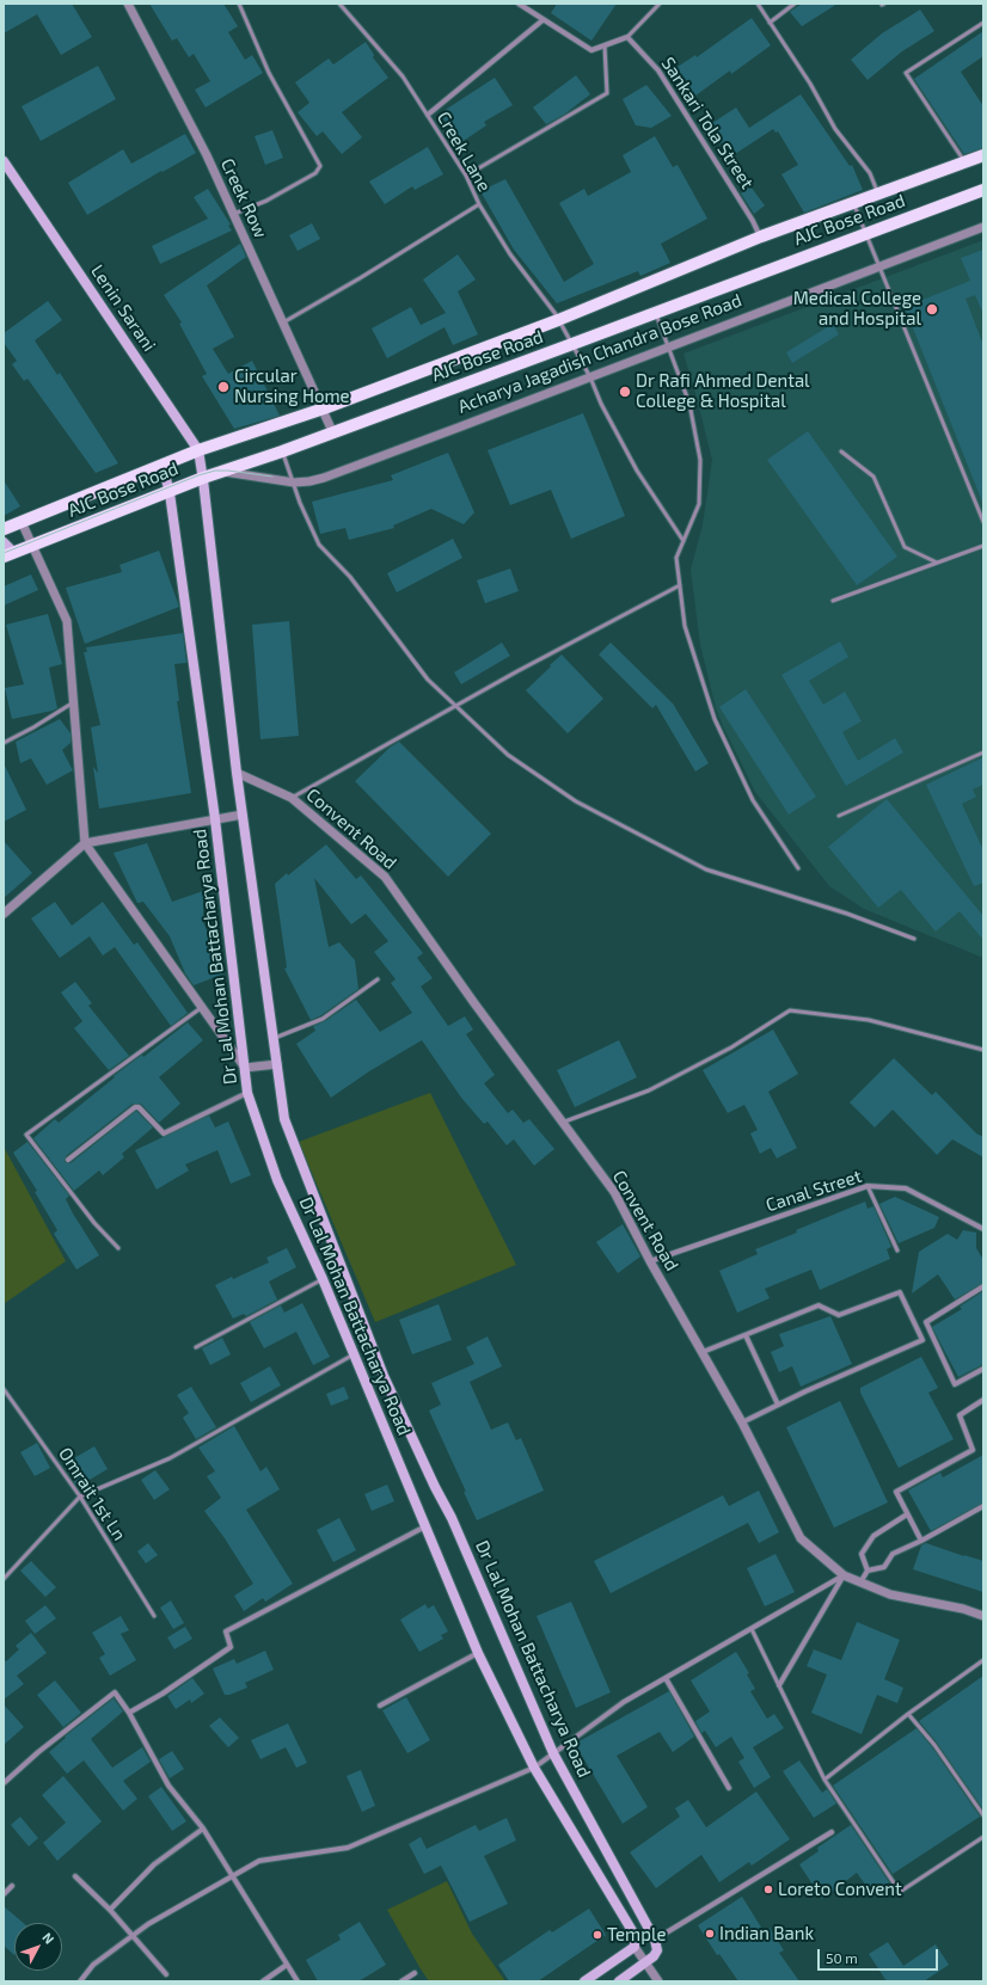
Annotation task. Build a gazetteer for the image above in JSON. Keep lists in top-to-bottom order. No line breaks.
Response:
{"streets":{"main road":["AJC Bose Road","Lenin Sarani","Dr Lal Mohan Battacharya Road"],"street":["Sankari Tola Street","Creek Row","Acharya Jagadish Chandra Bose Road","Convent Road","Canal Street"],"lane":["Creek Lane","Omrait 1st Ln"]},"crossings":[["Creek Lane","AJC Bose Road"],["Creek Lane","Acharya Jagadish Chandra Bose Road"],["AJC Bose Road","Lenin Sarani"],["AJC Bose Road","Acharya Jagadish Chandra Bose Road"],["AJC Bose Road","Dr Lal Mohan Battacharya Road"],["Lenin Sarani","Dr Lal Mohan Battacharya Road"],["Convent Road","Dr Lal Mohan Battacharya Road"],["Convent Road","Canal Street"]],"places":["Medical College and Hospital","Circular Nursing Home","Dr Rafi Ahmed Dental College & Hospital","Loreto Convent","Indian Bank","Temple"],"scale_bar":"50 m","north":"top right"}
